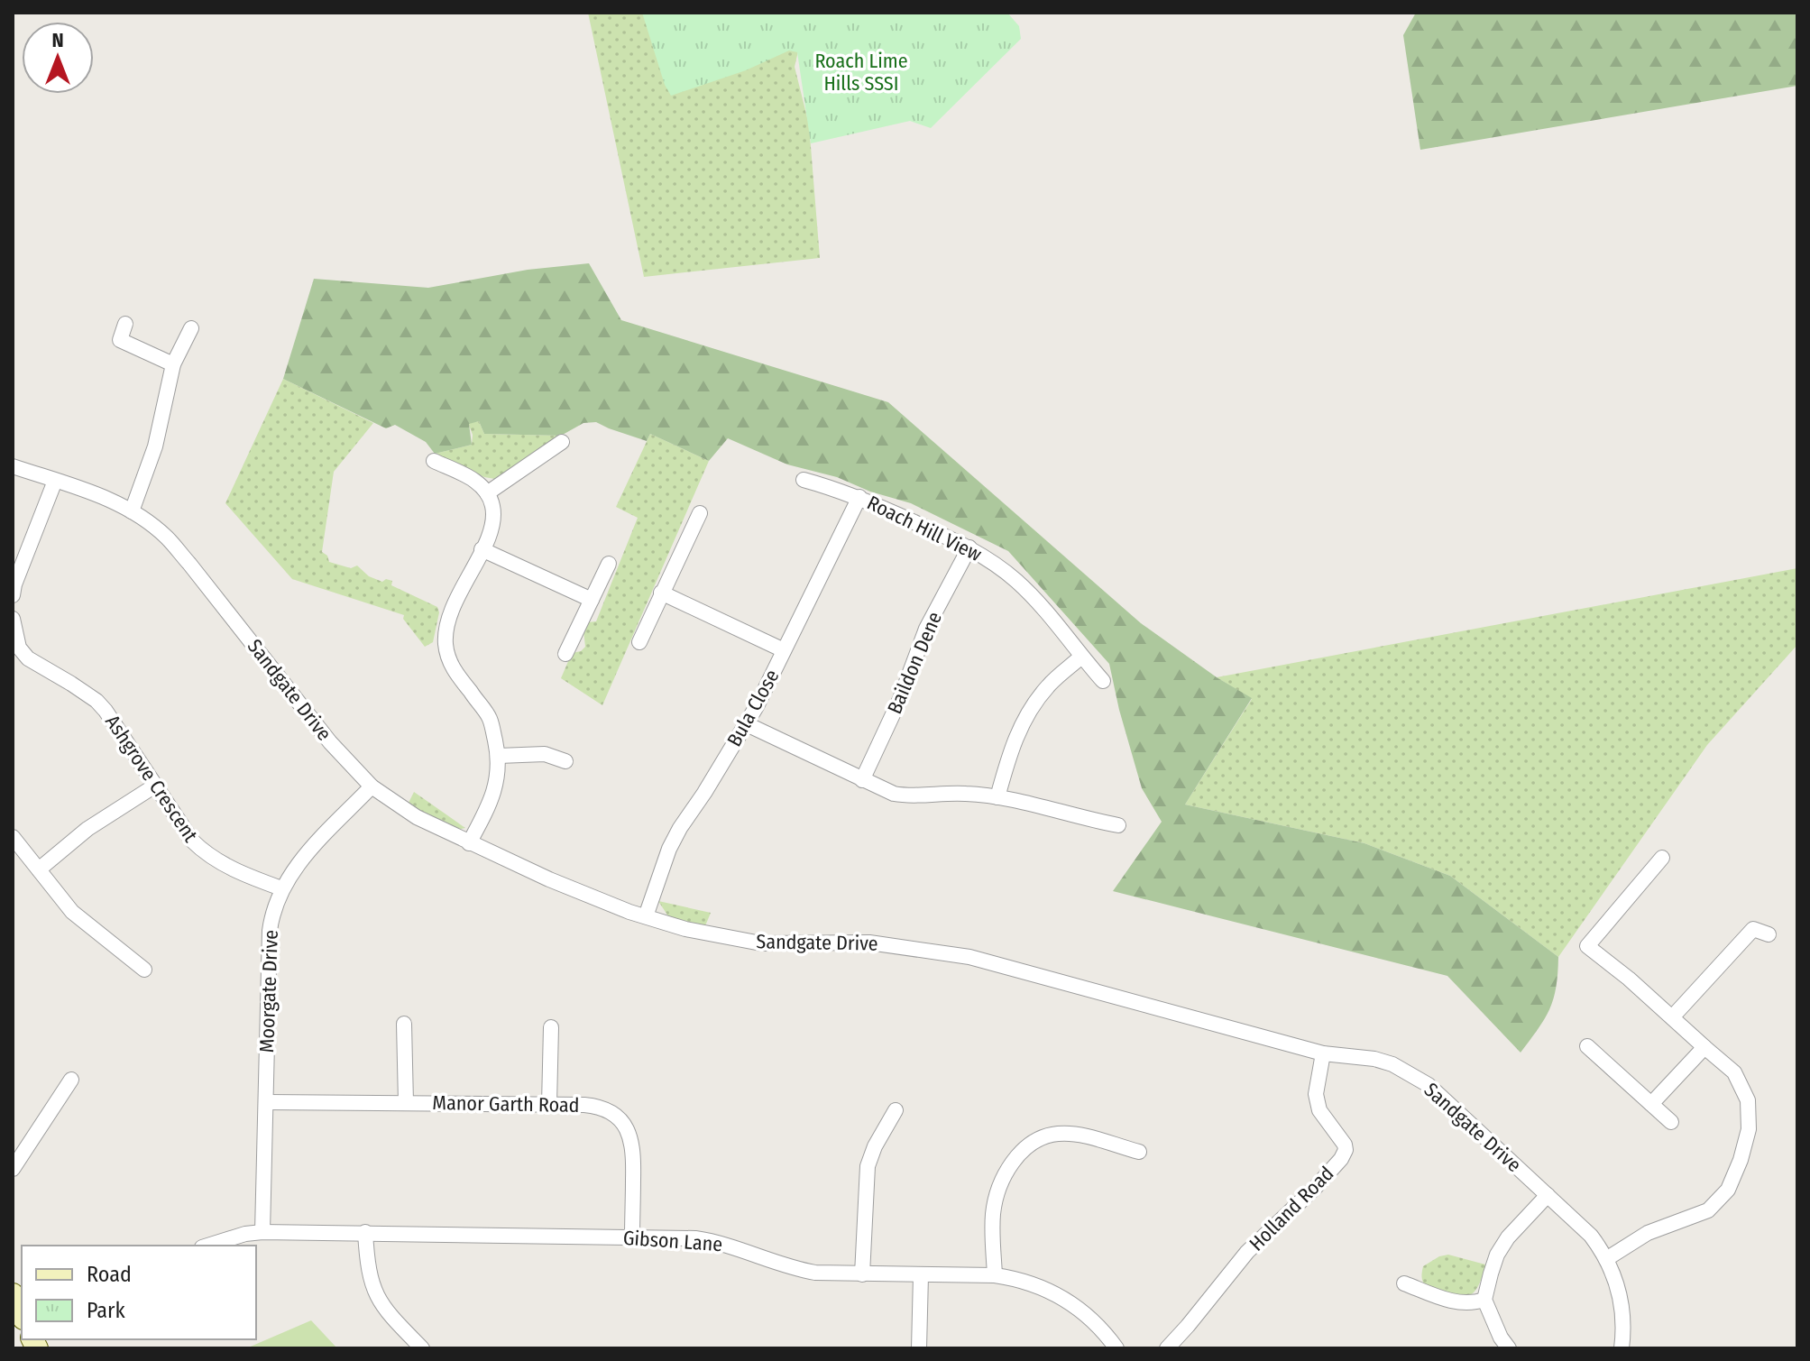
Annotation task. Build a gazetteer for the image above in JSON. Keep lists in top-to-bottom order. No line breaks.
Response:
{"streets":{"street":["Roach Hill View","Baildon Dene","Sandgate Drive","Bula Close","Ashgrove Crescent","Moorgate Drive","Manor Garth Road","Holland Road","Gibson Lane"]},"crossings":[["Roach Hill View","Baildon Dene"],["Roach Hill View","Bula Close"],["Sandgate Drive","Bula Close"],["Sandgate Drive","Moorgate Drive"],["Sandgate Drive","Holland Road"],["Ashgrove Crescent","Moorgate Drive"],["Moorgate Drive","Manor Garth Road"],["Moorgate Drive","Gibson Lane"],["Manor Garth Road","Gibson Lane"]],"parks":["Roach Lime Hills SSSI"],"legend":["Road","Park"],"north":"top"}
